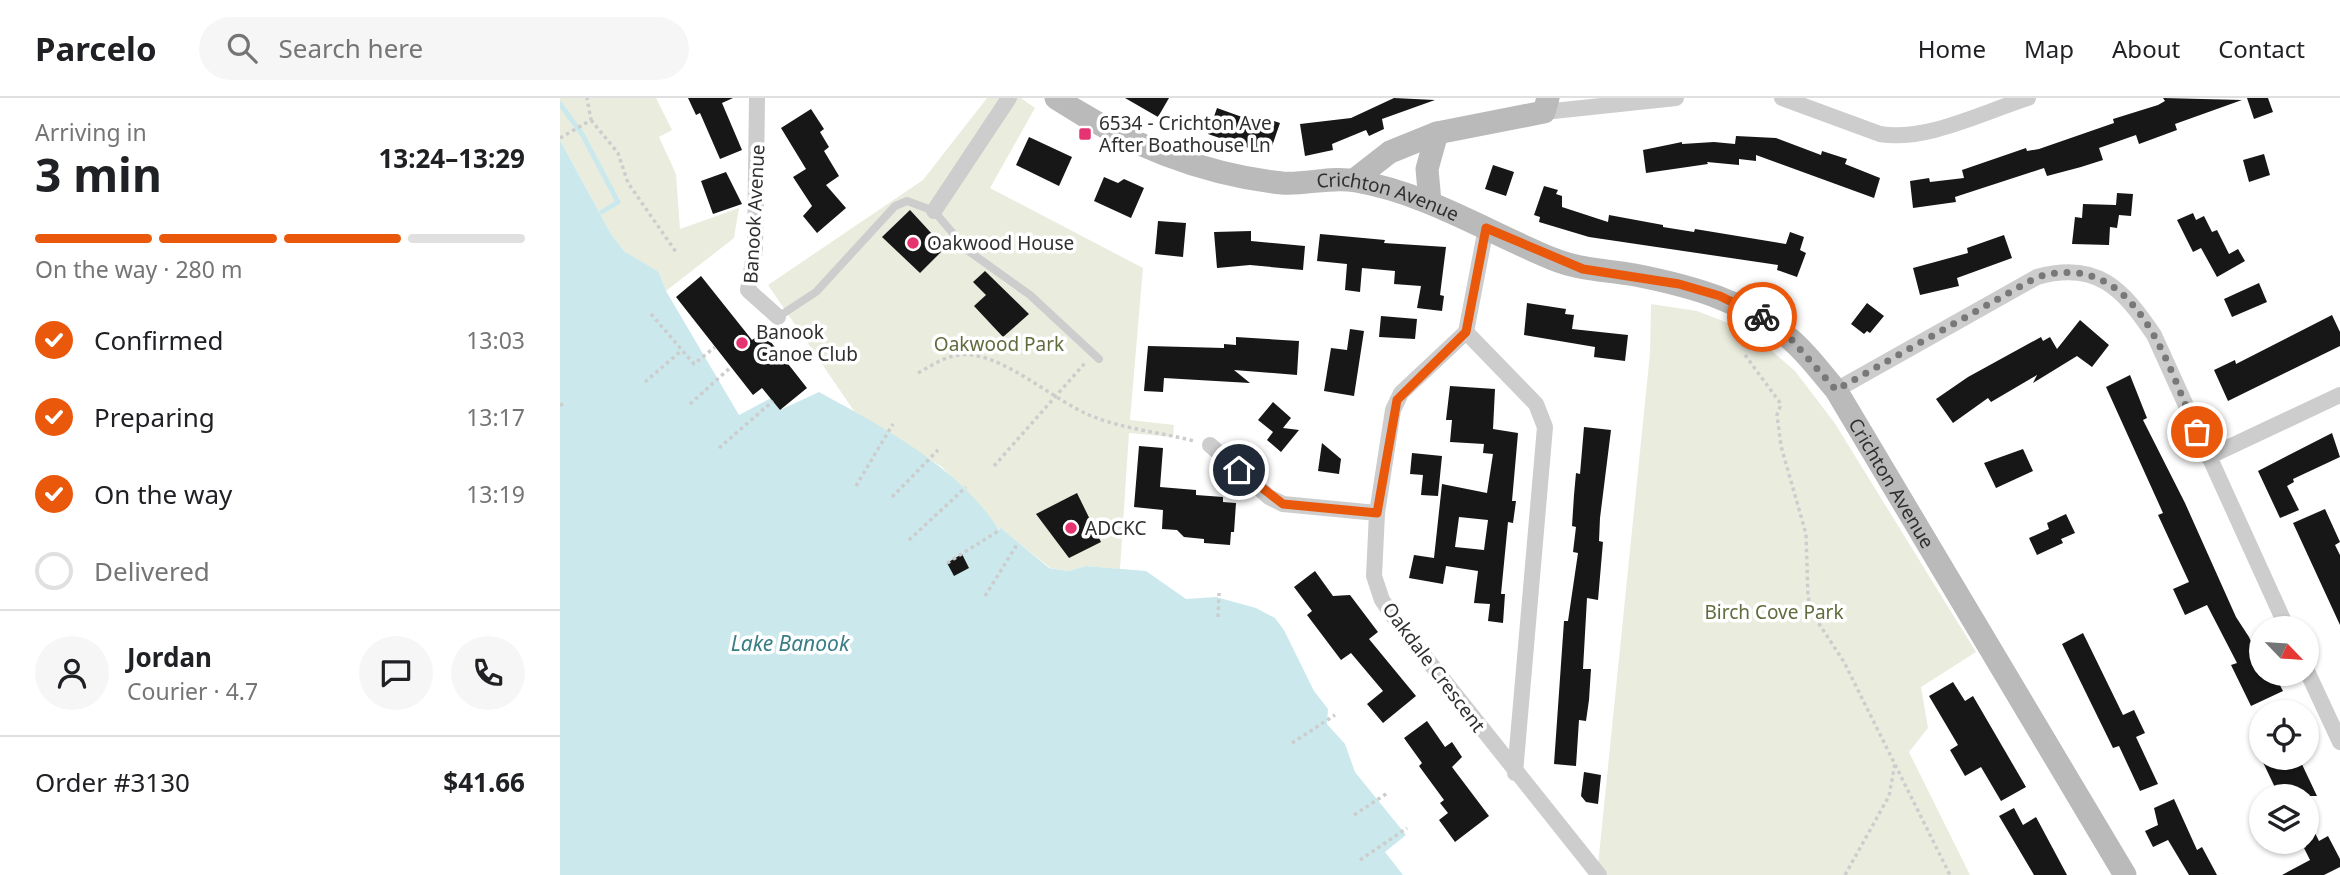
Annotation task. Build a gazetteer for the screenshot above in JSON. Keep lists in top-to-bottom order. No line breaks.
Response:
{"streets":{"street":["Crichton Avenue","Banook Avenue","Oakdale Crescent"]},"water":["Lake Banook"],"parks":["Oakwood Park","Birch Cove Park"],"places":{"transit":["6534 - Crichton Ave After Boathouse Ln"],"other":["Oakwood House","Banook Canoe Club","ADCKC"]},"north":"bottom right","page":{"header":"Parcelo","search":"Search here","nav":["Home","Map","About","Contact"],"heading":["3 min","Arriving in","13:24–13:29"],"panel":["Jordan","Courier · 4.7","Order #3130","$41.66"],"bar":"On the way · 280 m","list":[["Confirmed","13:03"],["Preparing","13:17"],["On the way","13:19"],"Delivered"]}}
